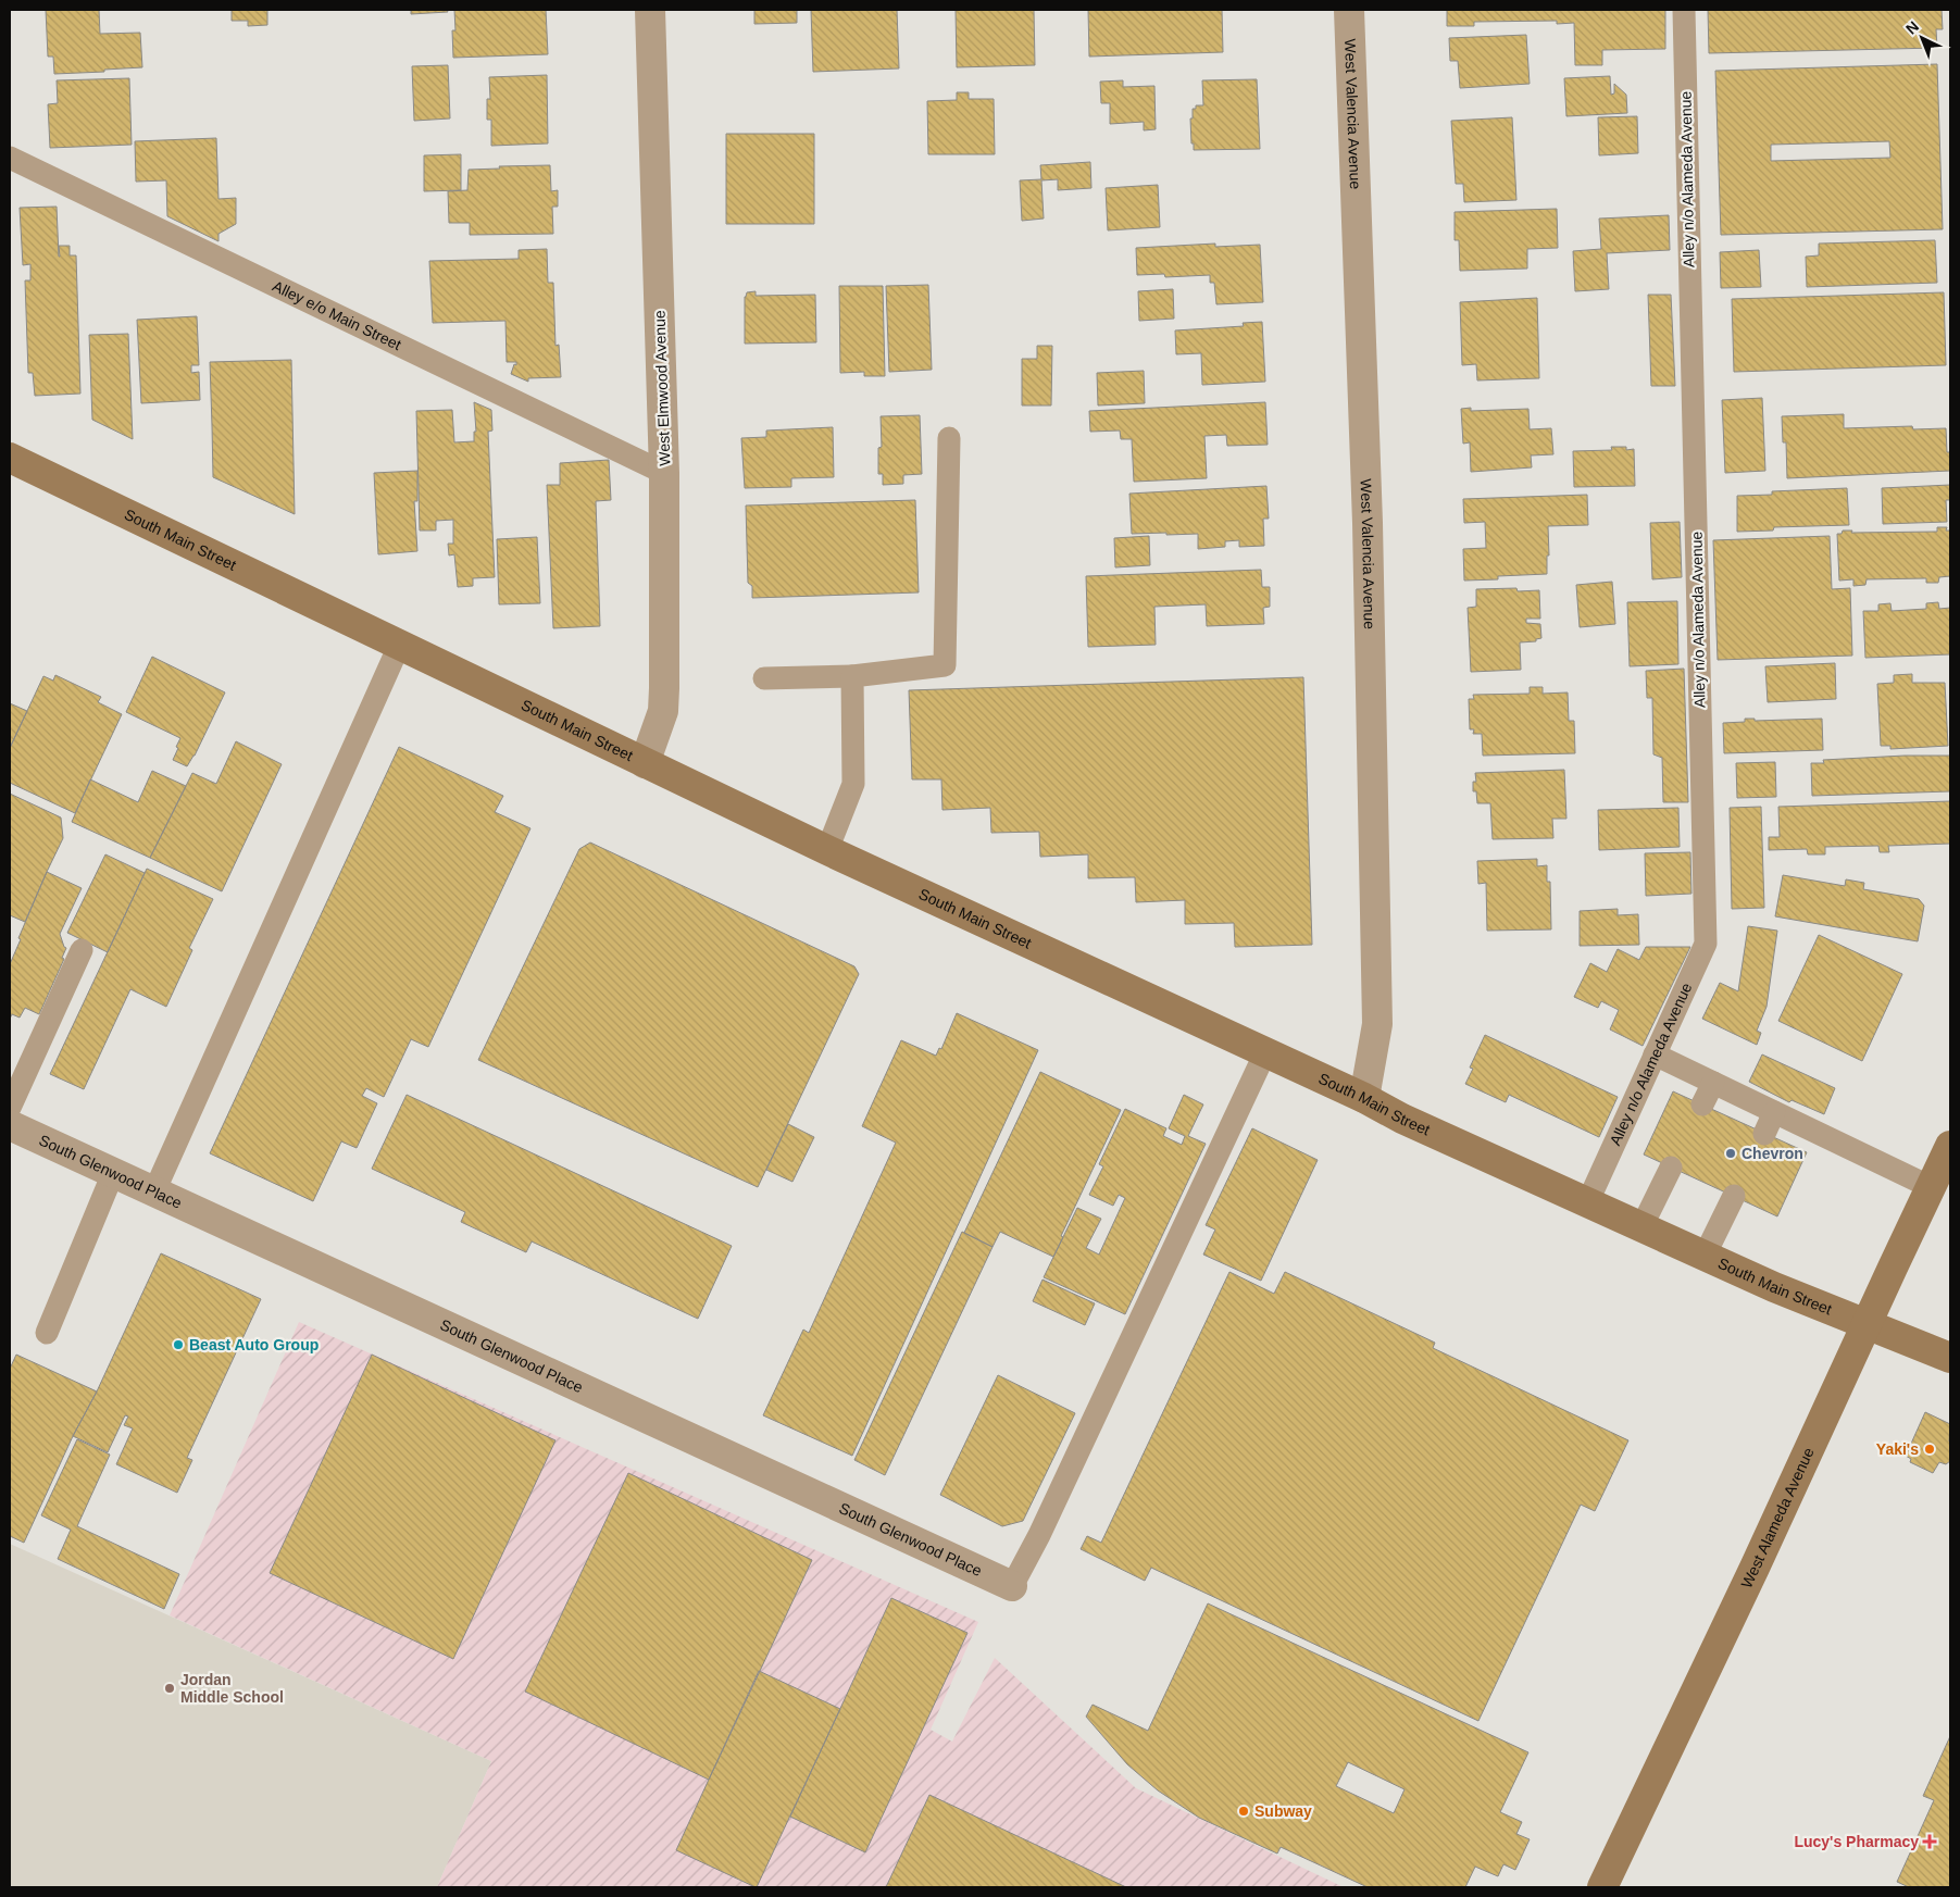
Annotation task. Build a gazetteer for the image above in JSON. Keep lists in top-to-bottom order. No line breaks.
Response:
{"streets":{"main road":["South Main Street","West Alameda Avenue"],"street":["West Valencia Avenue","West Elmwood Avenue","South Glenwood Place"],"lane":["Alley n/o Alameda Avenue","Alley e/o Main Street"]},"crossings":[["West Valencia Avenue","South Main Street"],["Alley n/o Alameda Avenue","South Main Street"],["Alley e/o Main Street","West Elmwood Avenue"],["West Elmwood Avenue","South Main Street"],["South Main Street","West Alameda Avenue"]],"places":{"other":["Chevron","Beast Auto Group","Yaki's","Jordan Middle School","Subway"],"health":["Lucy's Pharmacy"]},"north":"top left"}
